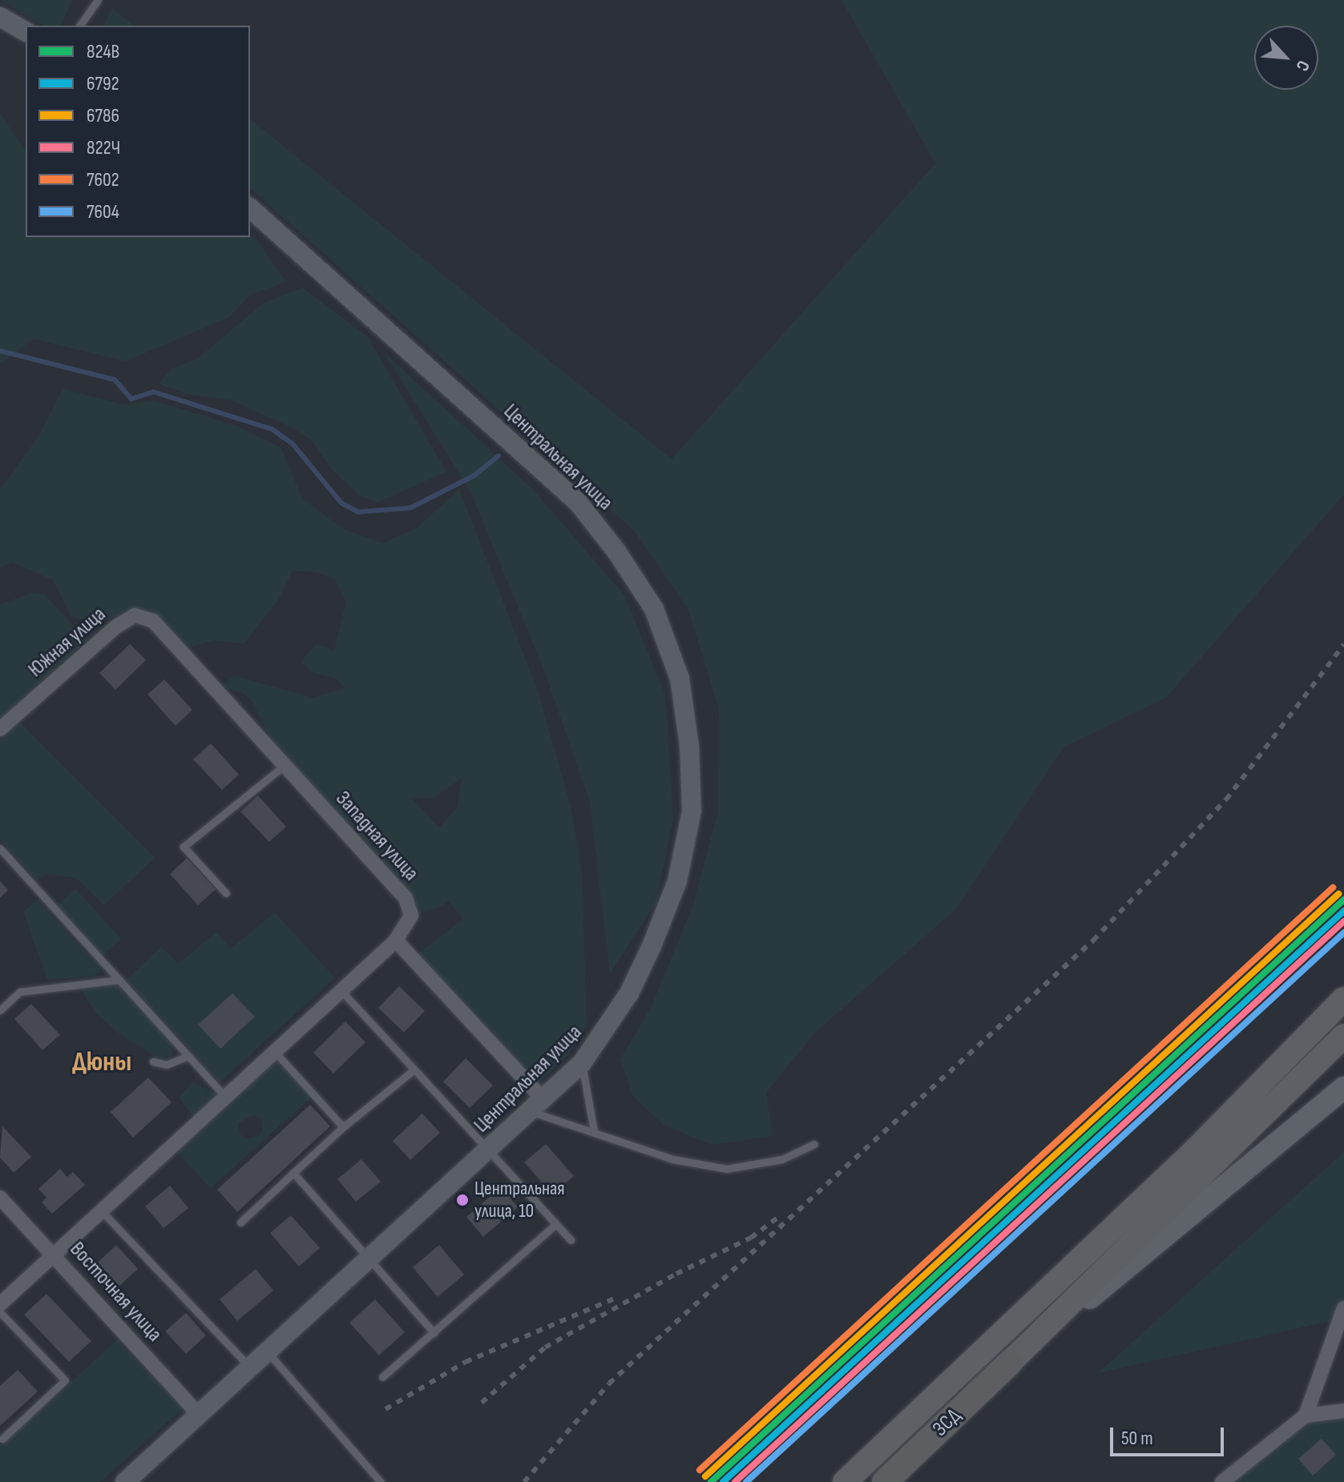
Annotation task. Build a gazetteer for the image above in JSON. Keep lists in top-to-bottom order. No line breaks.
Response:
{"streets":{"highway":["ЗСД"],"main road":["Центральная улица"],"street":["Южная улица","Западная улица","Восточная улица"]},"crossings":[["Центральная улица","Восточная улица"],["Южная улица","Западная улица"]],"districts":["Дюны"],"places":["Центральная улица, 10"],"lines":["transit line 7602","transit line 6786","transit line 824В","transit line 6792","transit line 822Ч","transit line 7604"],"legend":["824В","6792","6786","822Ч","7602","7604"],"scale_bar":"50 m","north":"bottom right"}
